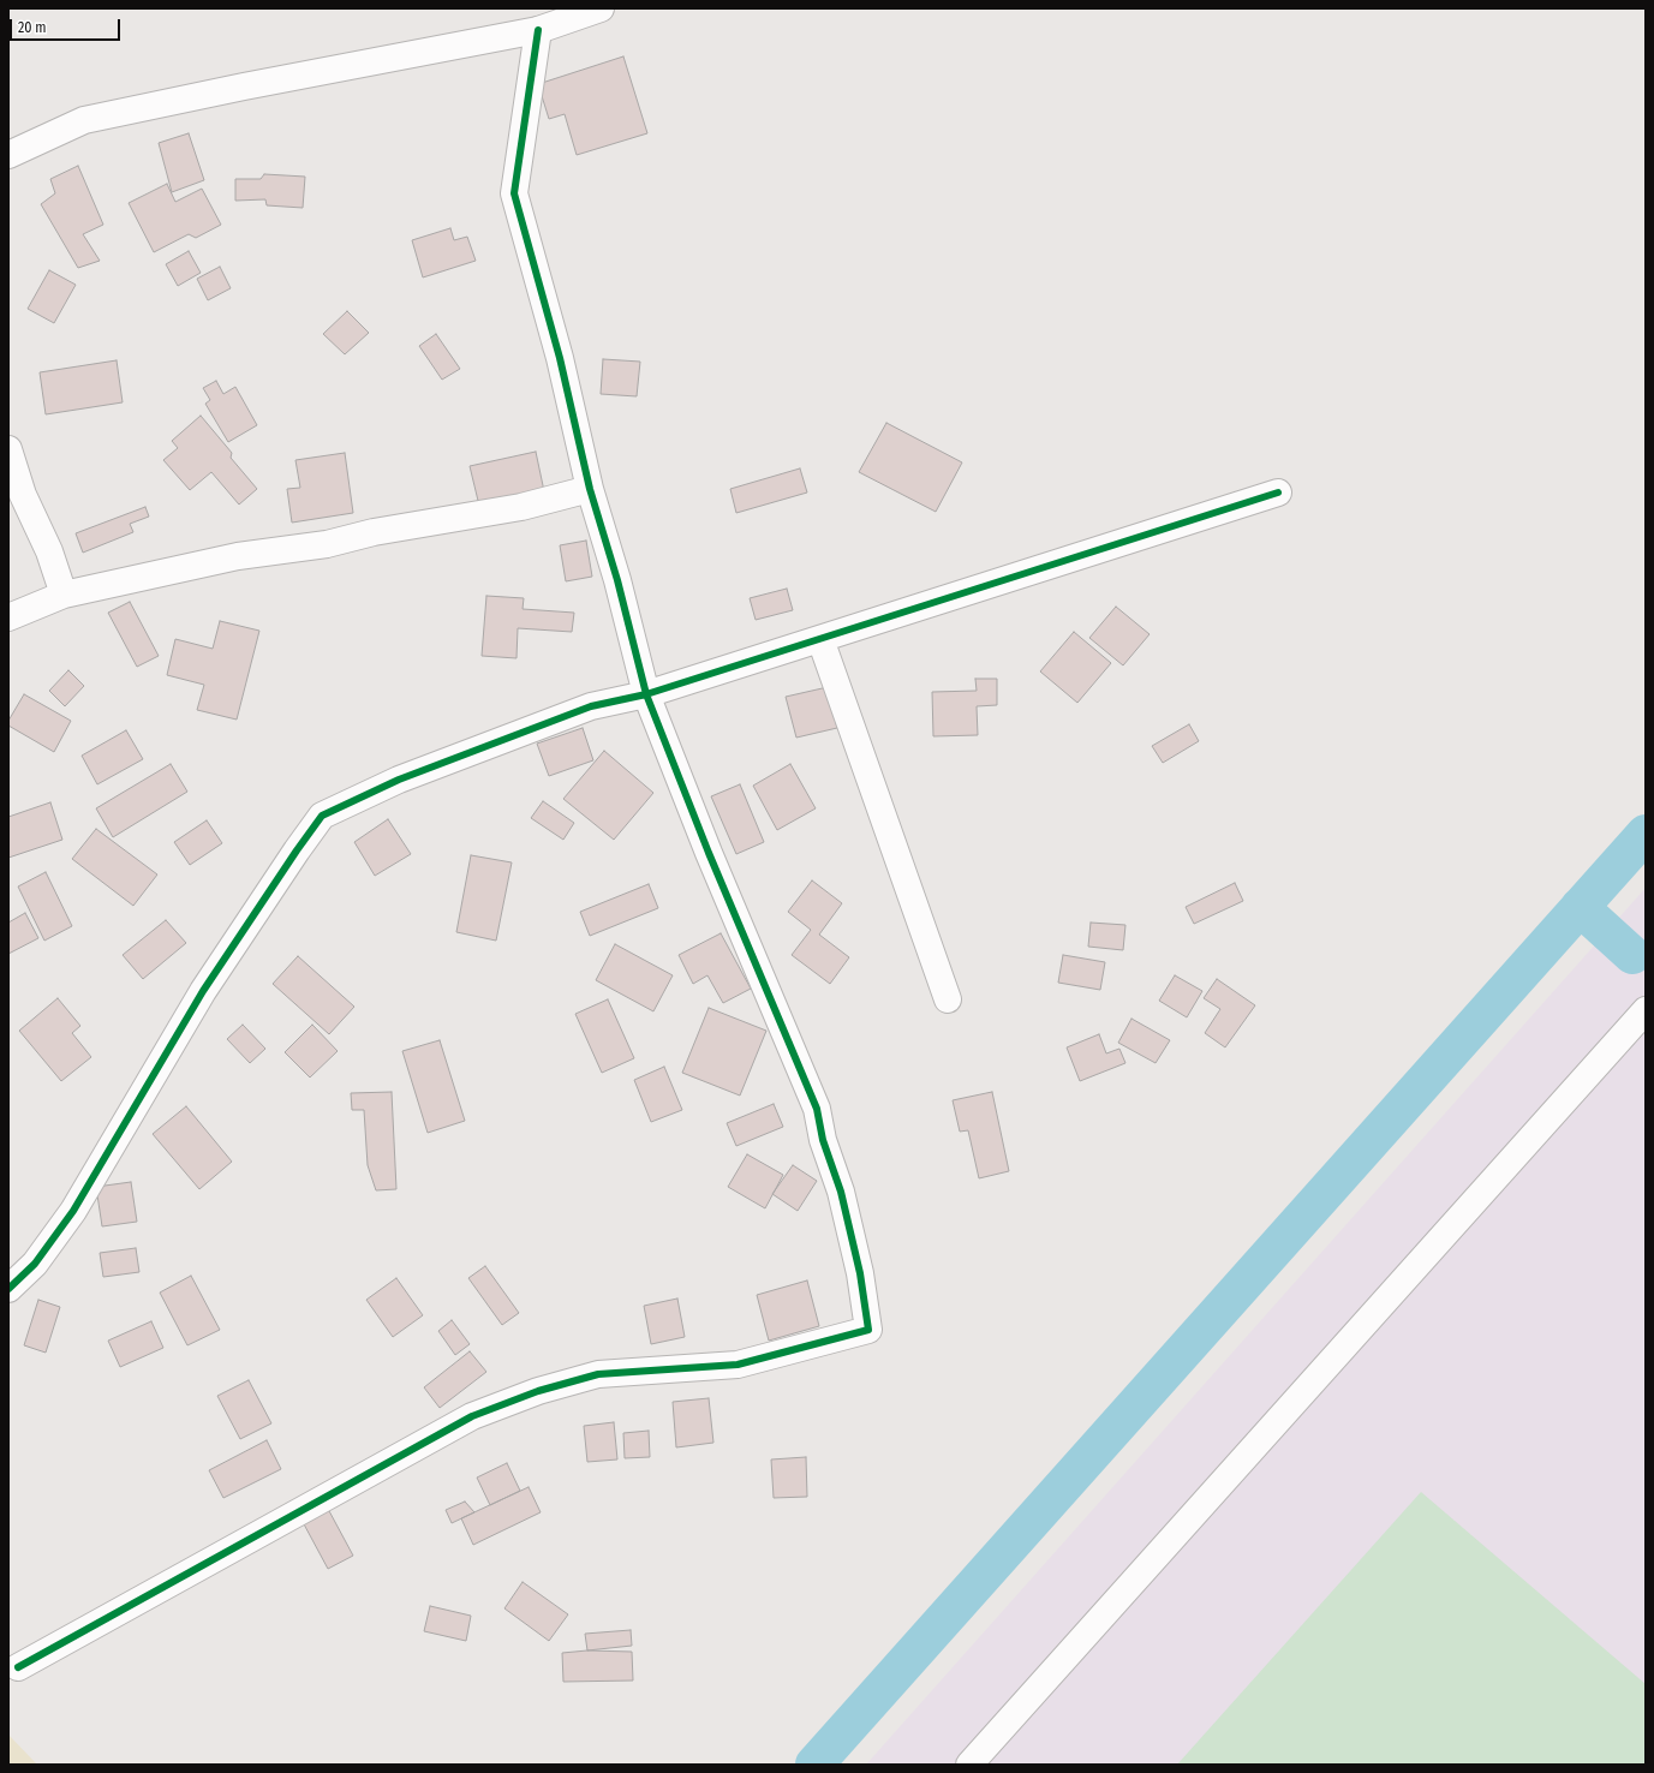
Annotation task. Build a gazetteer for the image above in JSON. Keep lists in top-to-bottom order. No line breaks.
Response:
{"scale_bar":"20 m"}
